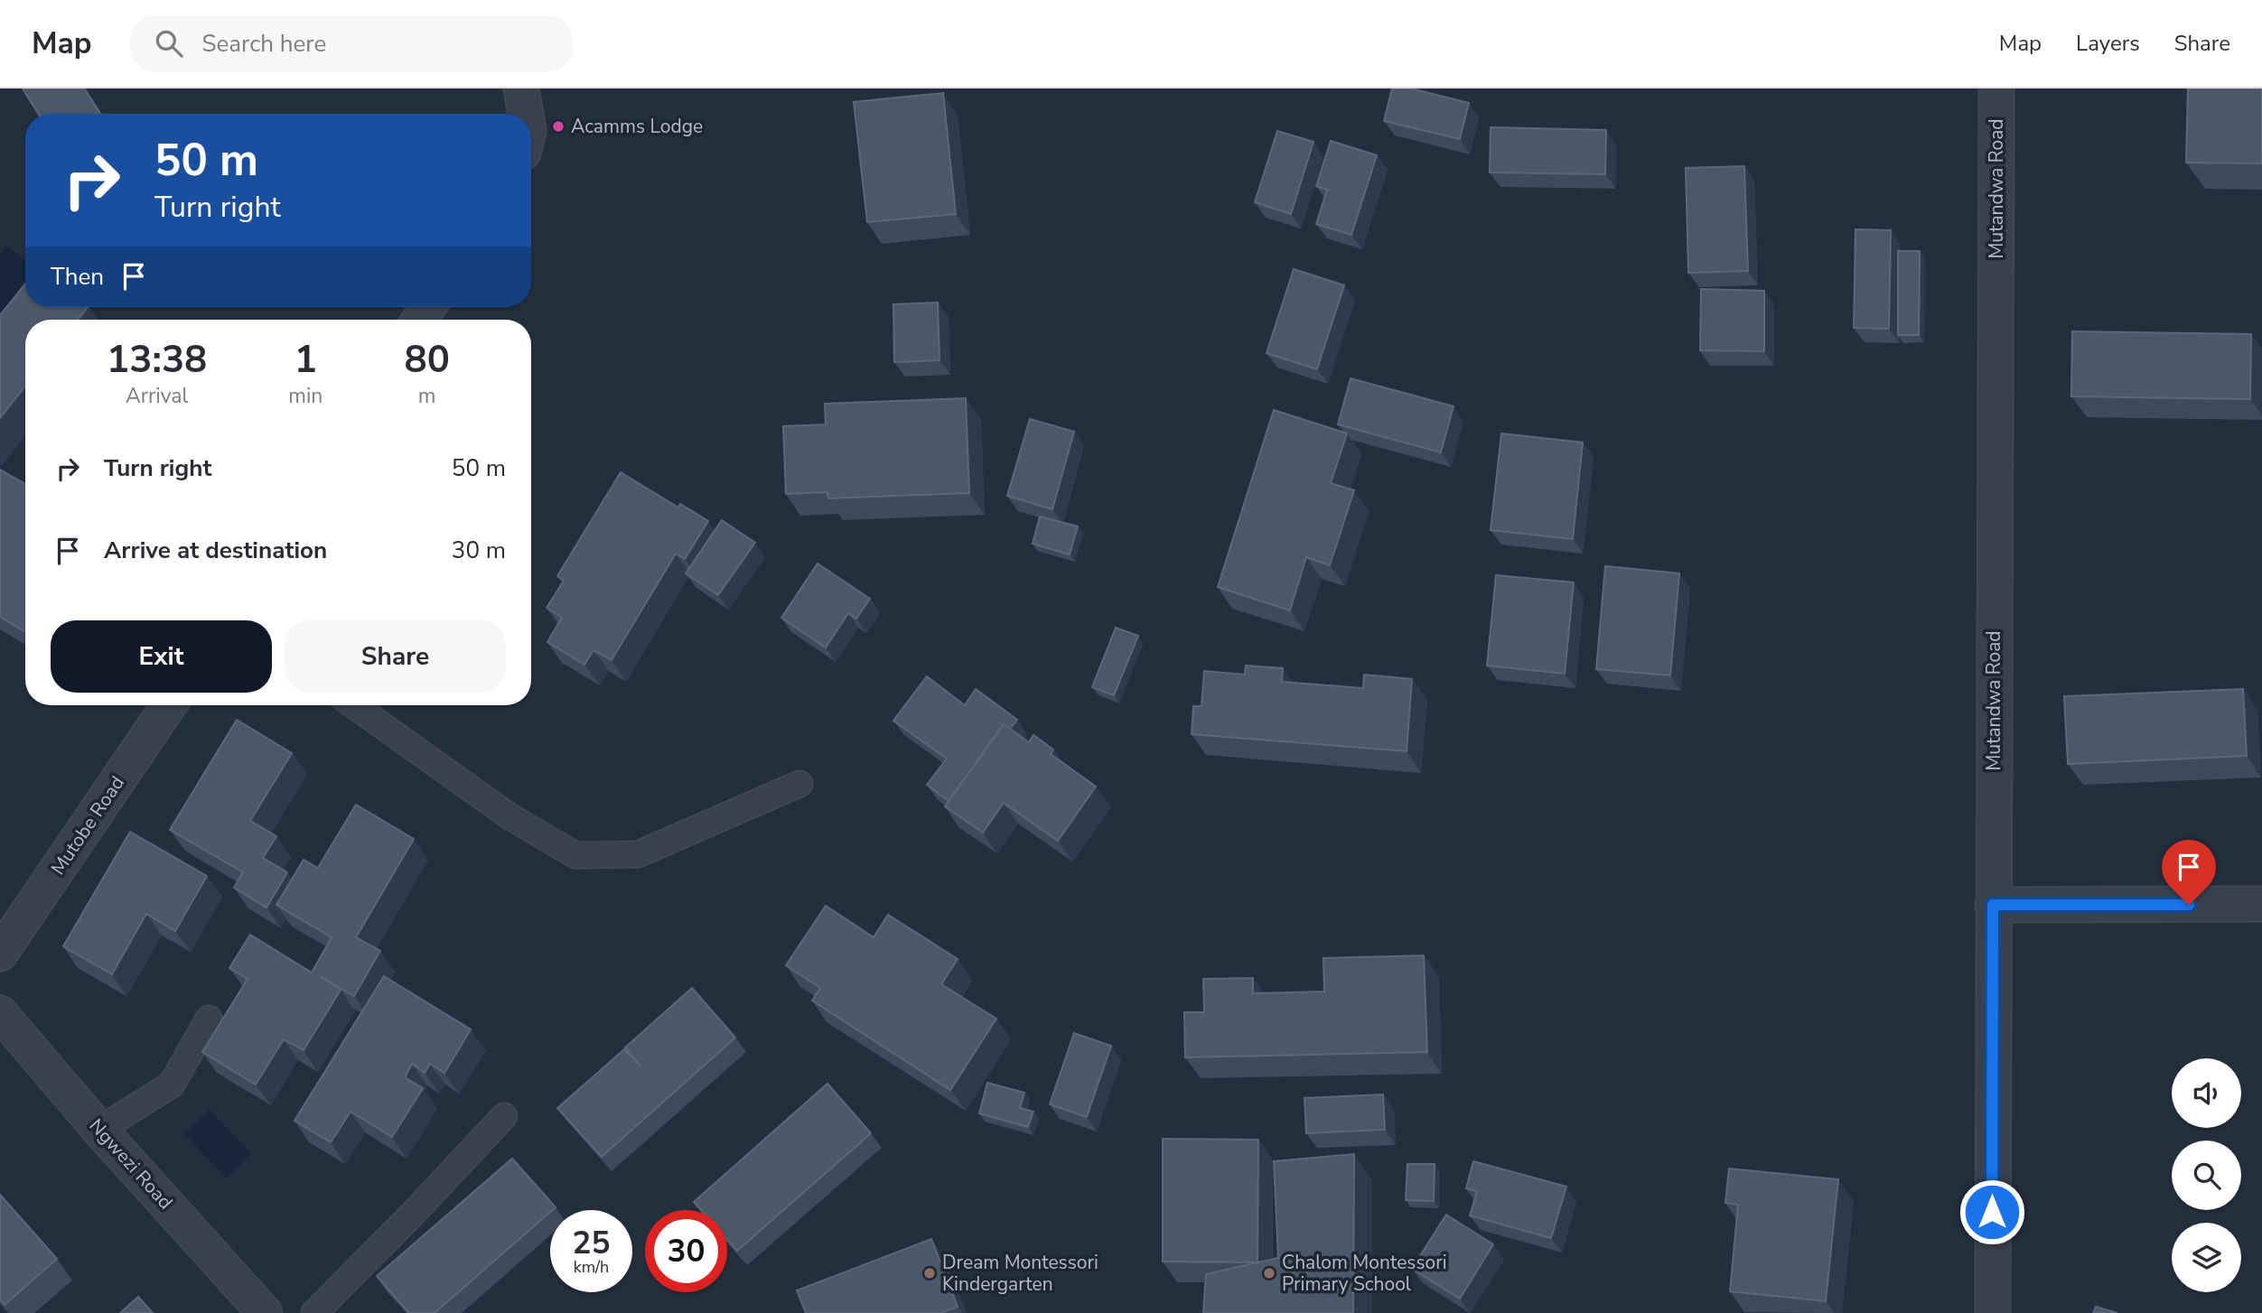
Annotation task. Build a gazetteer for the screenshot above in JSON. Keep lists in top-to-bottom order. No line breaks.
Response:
{"streets":{"street":["Mutandwa Road","Mutobe Road","Ngwezi Road"]},"places":["Acamms Lodge","Dream Montessori Kindergarten","Chalom Montessori Primary School"],"page":{"header":"Map","search":"Search here","nav":["Map","Layers","Share"],"turn":["50 m","Turn right"],"then":"Then","eta":["13:38","Arrival","1","min","80","m"],"list":[{"name":"Turn right","value":"50 m"},{"name":"Arrive at destination","value":"30 m"}],"buttons":["Exit","Share"],"speed":"25 km/h","limit":"30"}}
